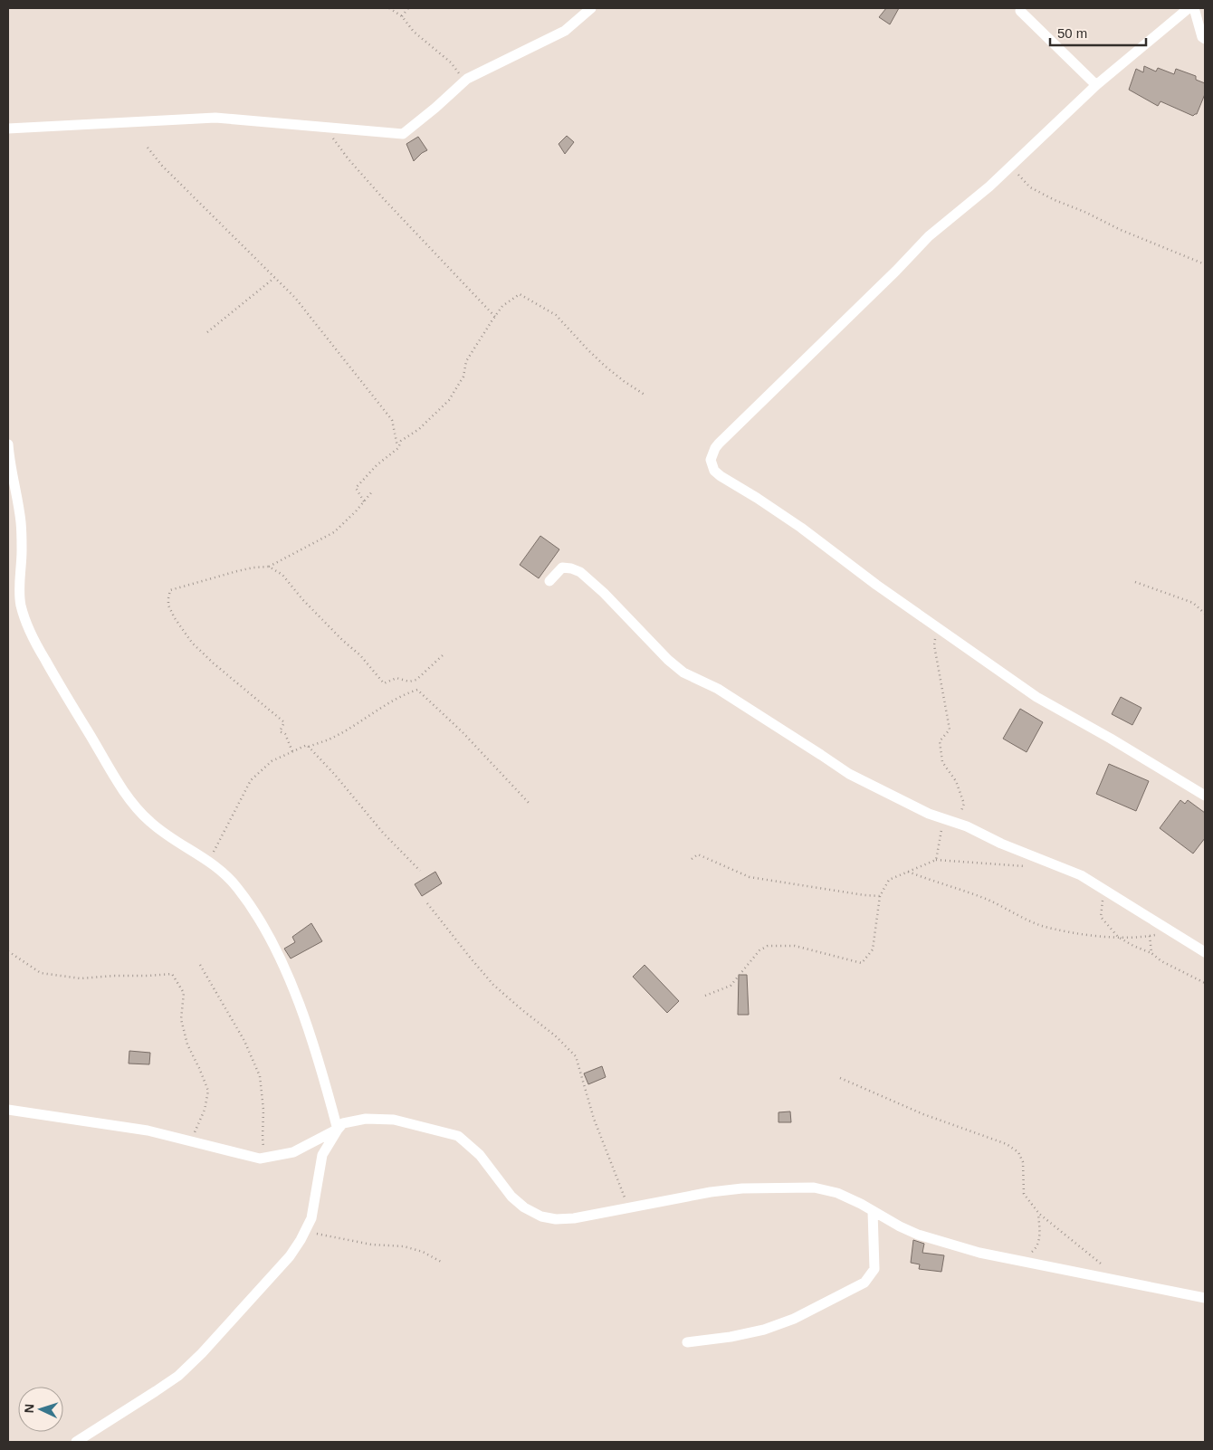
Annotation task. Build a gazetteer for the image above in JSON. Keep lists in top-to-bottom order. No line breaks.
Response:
{"scale_bar":"50 m","north":"left"}
